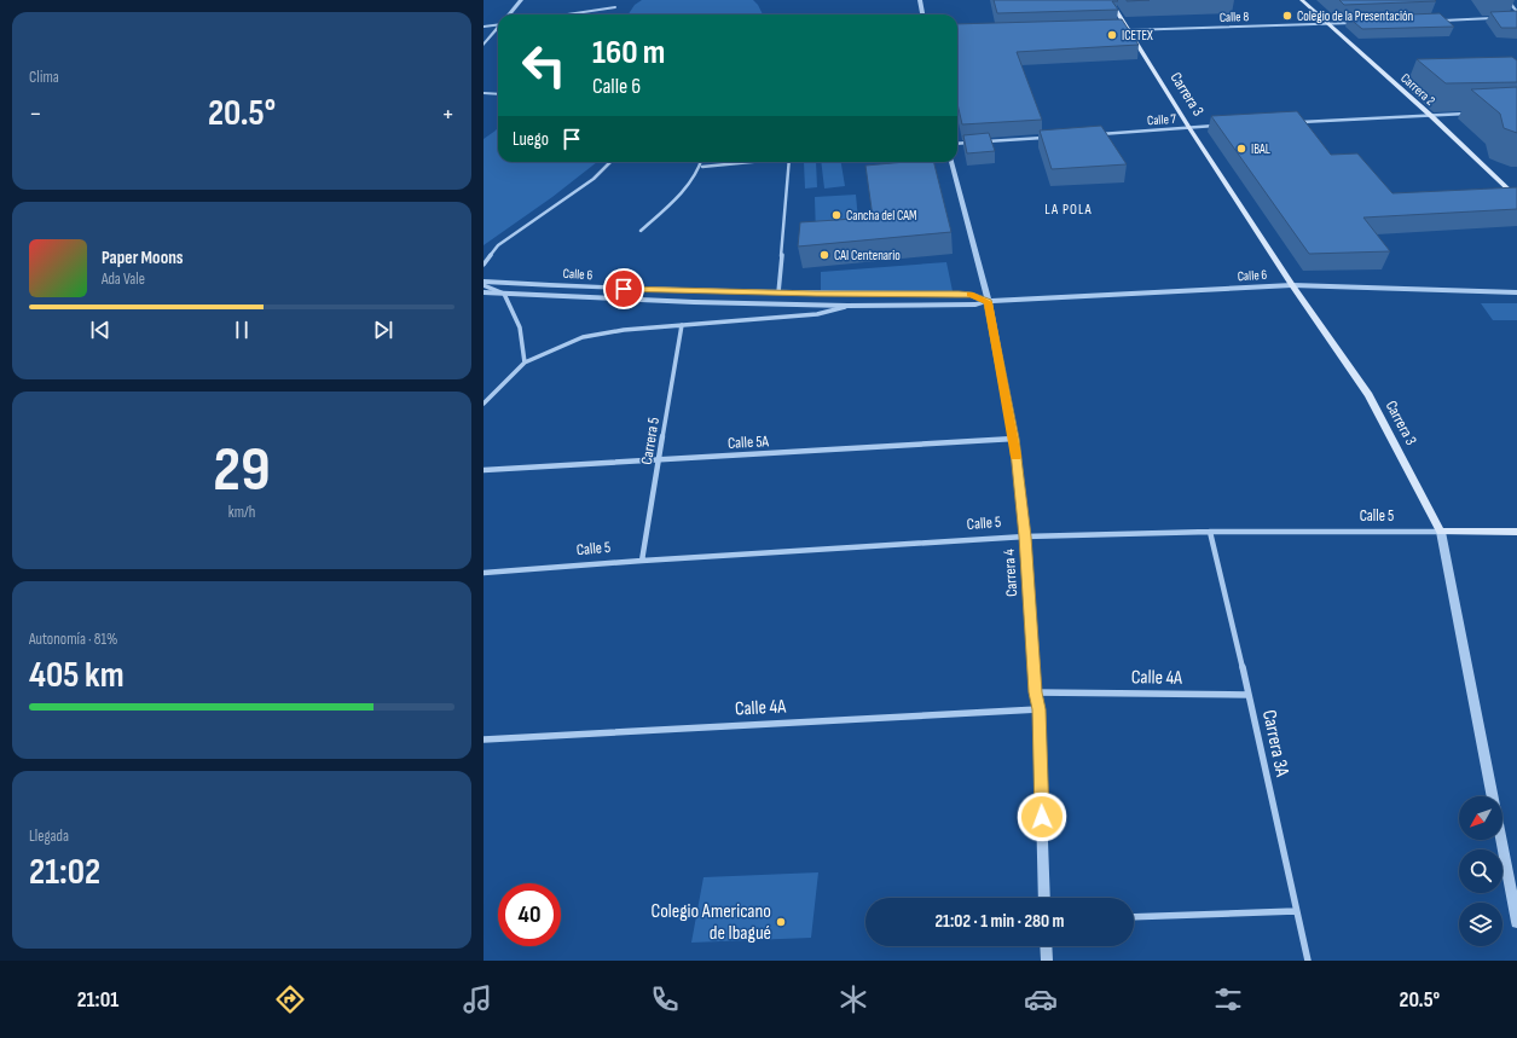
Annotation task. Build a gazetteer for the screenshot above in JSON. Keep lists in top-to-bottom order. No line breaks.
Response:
{"streets":{"main road":["Carrera 2","Carrera 3","Calle 5"],"street":["Calle 8","Calle 7","Calle 6","Carrera 5","Calle 5A","Carrera 4","Calle 4A","Carrera 3A"]},"crossings":[["Calle 8","Carrera 2"],["Calle 8","Carrera 3"],["Carrera 3","Calle 7"],["Carrera 3","Calle 6"],["Carrera 3","Calle 5"],["Calle 6","Carrera 5"],["Calle 6","Carrera 4"],["Carrera 5","Calle 5A"],["Carrera 5","Calle 5"],["Calle 5A","Carrera 4"],["Calle 5","Carrera 4"],["Calle 5","Carrera 3A"],["Carrera 4","Calle 4A"],["Calle 4A","Carrera 3A"]],"districts":["LA POLA"],"places":["Colegio de la Presentación","ICETEX","IBAL","Cancha del CAM","CAI Centenario","Colegio Americano de Ibagué"],"north":"bottom left","page":{"tile":["Clima",["29","km/h"],["Autonomía · 81%","405 km"],["Llegada","21:02"]],"turn":["160 m","Calle 6"],"heat":["−","20.5°","+"],"then":"Luego","song":["Paper Moons","Ada Vale"],"limit":"40","trip":"21:02 · 1 min · 280 m","tabs":["21:01","20.5°"]}}
